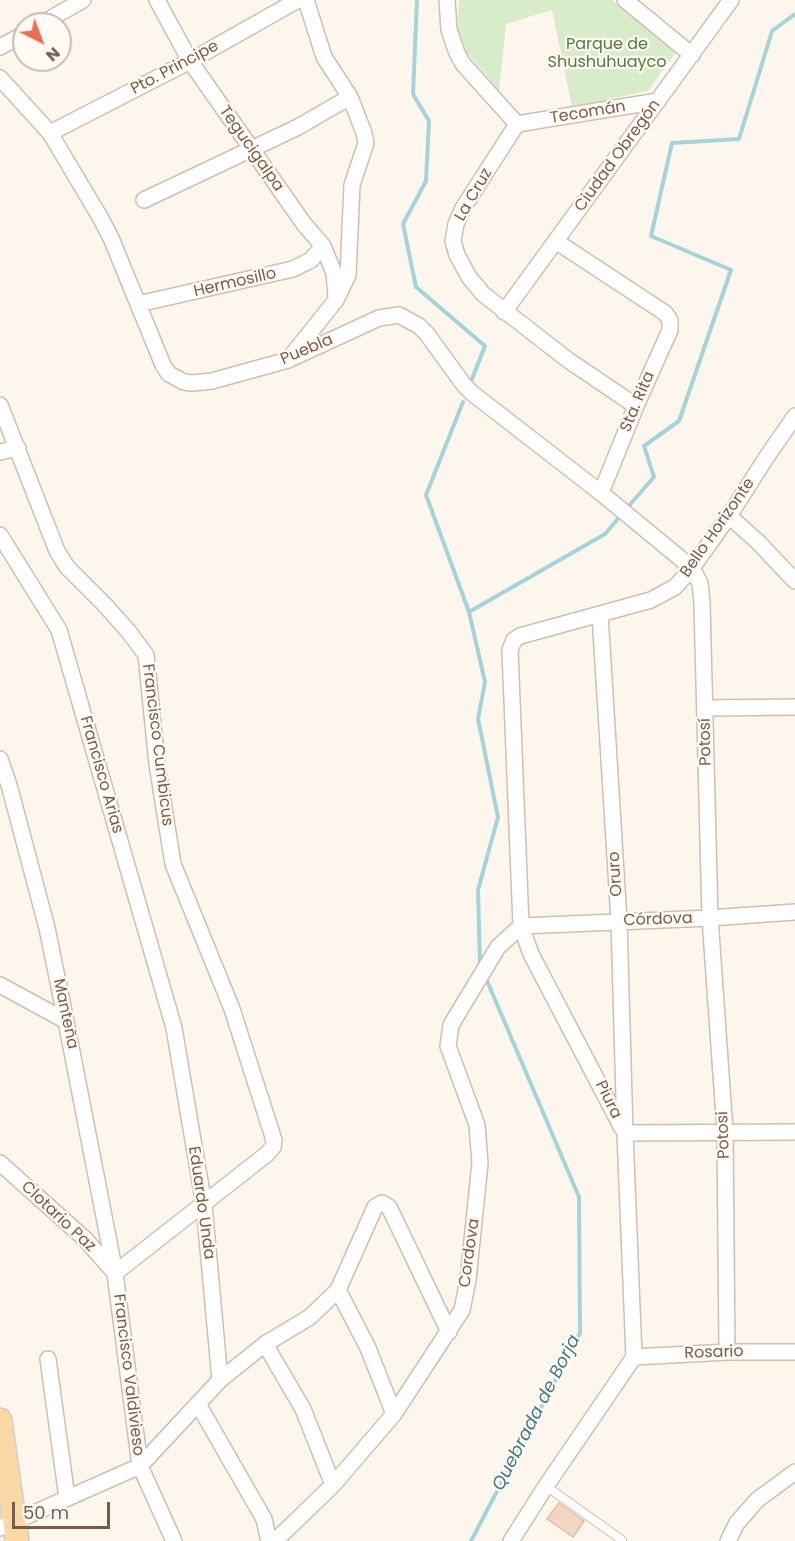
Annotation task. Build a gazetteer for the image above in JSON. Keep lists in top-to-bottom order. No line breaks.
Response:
{"streets":{"street":["Pto. Principe","Tecomán","Tegucigalpa","Ciudad Obregón","La Cruz","Hermosillo","Puebla","Sta. Rita","Bello Horizonte","Potosí","Francisco Cumbicus","Francisco Arias","Oruro","Córdova","Manteña","Piura","Potosi","Eduardo Unda","Clotario Paz","Cordova","Rosario","Francisco Valdivieso"]},"crossings":[["Pto. Principe","Tegucigalpa"],["Pto. Principe","Puebla"],["Tecomán","Ciudad Obregón"],["Tecomán","La Cruz"],["Tegucigalpa","Hermosillo"],["Ciudad Obregón","La Cruz"],["Ciudad Obregón","Sta. Rita"],["La Cruz","Sta. Rita"],["Hermosillo","Puebla"],["Puebla","Sta. Rita"],["Puebla","Bello Horizonte"],["Puebla","Potosí"],["Bello Horizonte","Potosí"],["Bello Horizonte","Oruro"],["Bello Horizonte","Piura"],["Potosí","Córdova"],["Potosí","Potosi"],["Francisco Cumbicus","Eduardo Unda"],["Francisco Arias","Eduardo Unda"],["Oruro","Córdova"],["Oruro","Piura"],["Córdova","Piura"],["Córdova","Potosi"],["Córdova","Cordova"],["Manteña","Clotario Paz"],["Manteña","Francisco Valdivieso"],["Piura","Cordova"],["Piura","Rosario"],["Potosi","Rosario"],["Clotario Paz","Francisco Valdivieso"]],"water":["Quebrada de Borja"],"parks":["Parque de Shushuhuayco"],"scale_bar":"50 m","north":"bottom right"}
